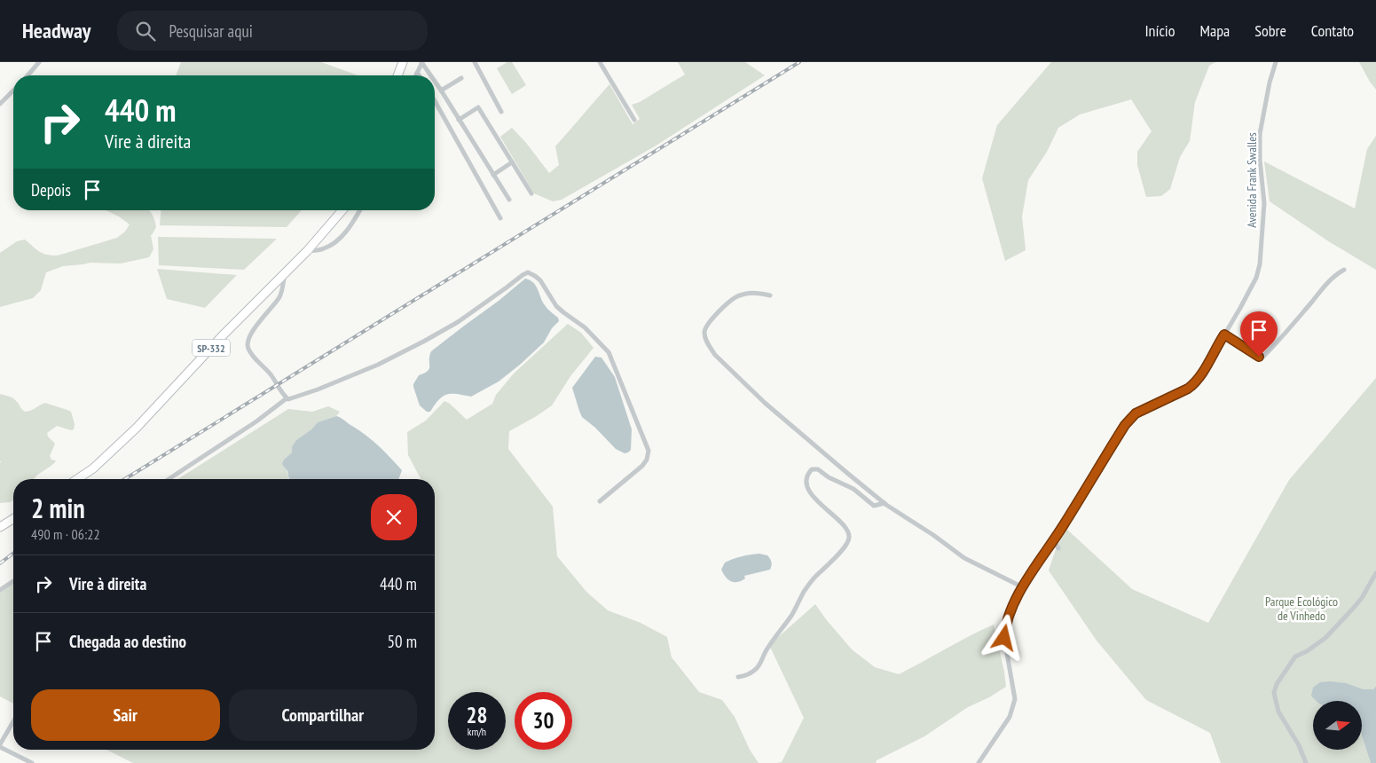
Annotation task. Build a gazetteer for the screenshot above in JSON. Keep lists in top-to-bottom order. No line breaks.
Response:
{"streets":{"main road":["SP-332"],"street":["Avenida Frank Swalles"]},"parks":["Parque Ecológico de Vinhedo"],"north":"right","page":{"header":"Headway","search":"Pesquisar aqui","nav":["Início","Mapa","Sobre","Contato"],"turn":["440 m","Vire à direita"],"then":"Depois","heading":["2 min","490 m · 06:22"],"list":[{"name":"Vire à direita","value":"440 m"},{"name":"Chegada ao destino","value":"50 m"}],"buttons":["Sair","Compartilhar"],"speed":"28 km/h","limit":"30"}}
